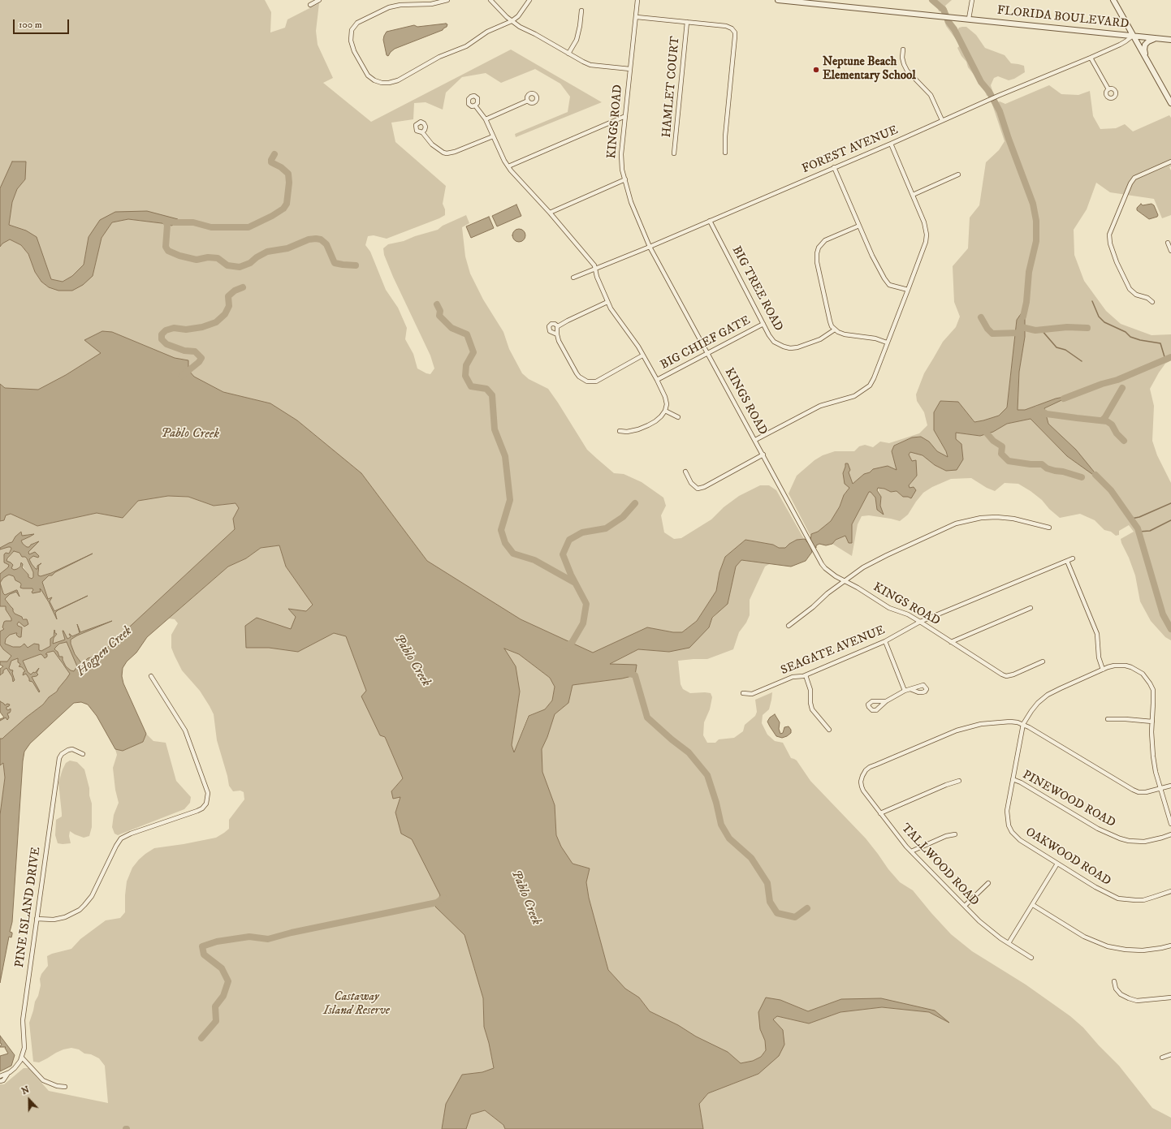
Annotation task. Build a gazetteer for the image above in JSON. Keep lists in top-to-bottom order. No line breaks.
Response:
{"streets":{"street":["FLORIDA BOULEVARD","HAMLET COURT","KINGS ROAD","FOREST AVENUE","BIG TREE ROAD","BIG CHIEF GATE","SEAGATE AVENUE","PINEWOOD ROAD","OAKWOOD ROAD","TALLWOOD ROAD","PINE ISLAND DRIVE"]},"crossings":[["FLORIDA BOULEVARD","FOREST AVENUE"],["KINGS ROAD","FOREST AVENUE"],["KINGS ROAD","BIG CHIEF GATE"],["KINGS ROAD","SEAGATE AVENUE"],["FOREST AVENUE","BIG TREE ROAD"],["BIG TREE ROAD","BIG CHIEF GATE"],["PINEWOOD ROAD","OAKWOOD ROAD"],["OAKWOOD ROAD","TALLWOOD ROAD"]],"water":["Pablo Creek","Hogpen Creek"],"parks":["Castaway Island Reserve"],"places":["Neptune Beach Elementary School"],"scale_bar":"100 m","north":"top"}
